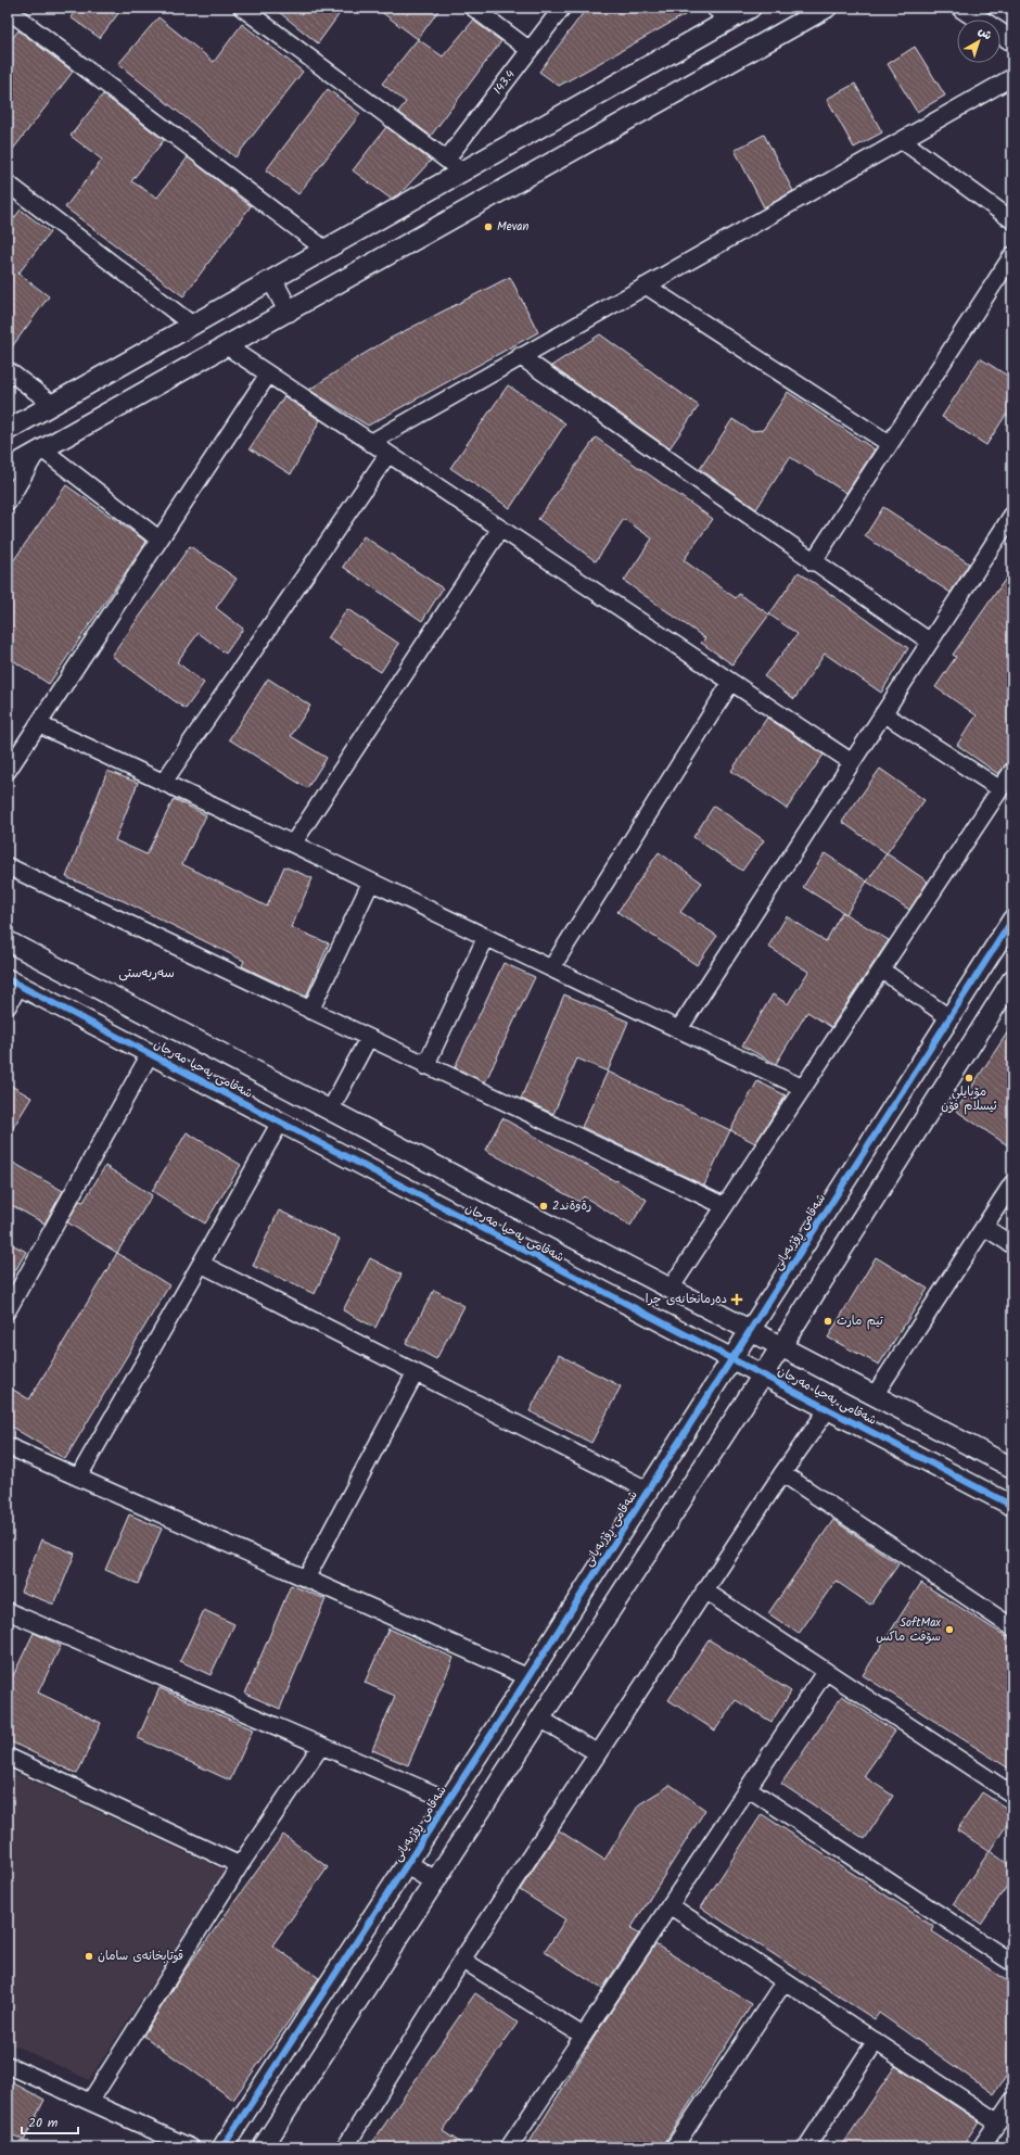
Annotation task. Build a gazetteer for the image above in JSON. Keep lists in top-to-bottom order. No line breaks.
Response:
{"streets":{"street":["143.4","شەقامی یەحیا مەرجان","شەقامی ڕۆژبەیانی"]},"crossings":[["شەقامی یەحیا مەرجان","شەقامی ڕۆژبەیانی"]],"districts":["سه‌ربه‌ستی"],"places":{"other":["Mevan","مۆبایلی ئیسلام فۆن","رةوةند2","تیم مارت","SoftMax سۆفت ماکس","قوتابخانەی سامان"],"health":["دەرمانخانەی چرا"]},"scale_bar":"20 m","north":"top right"}
